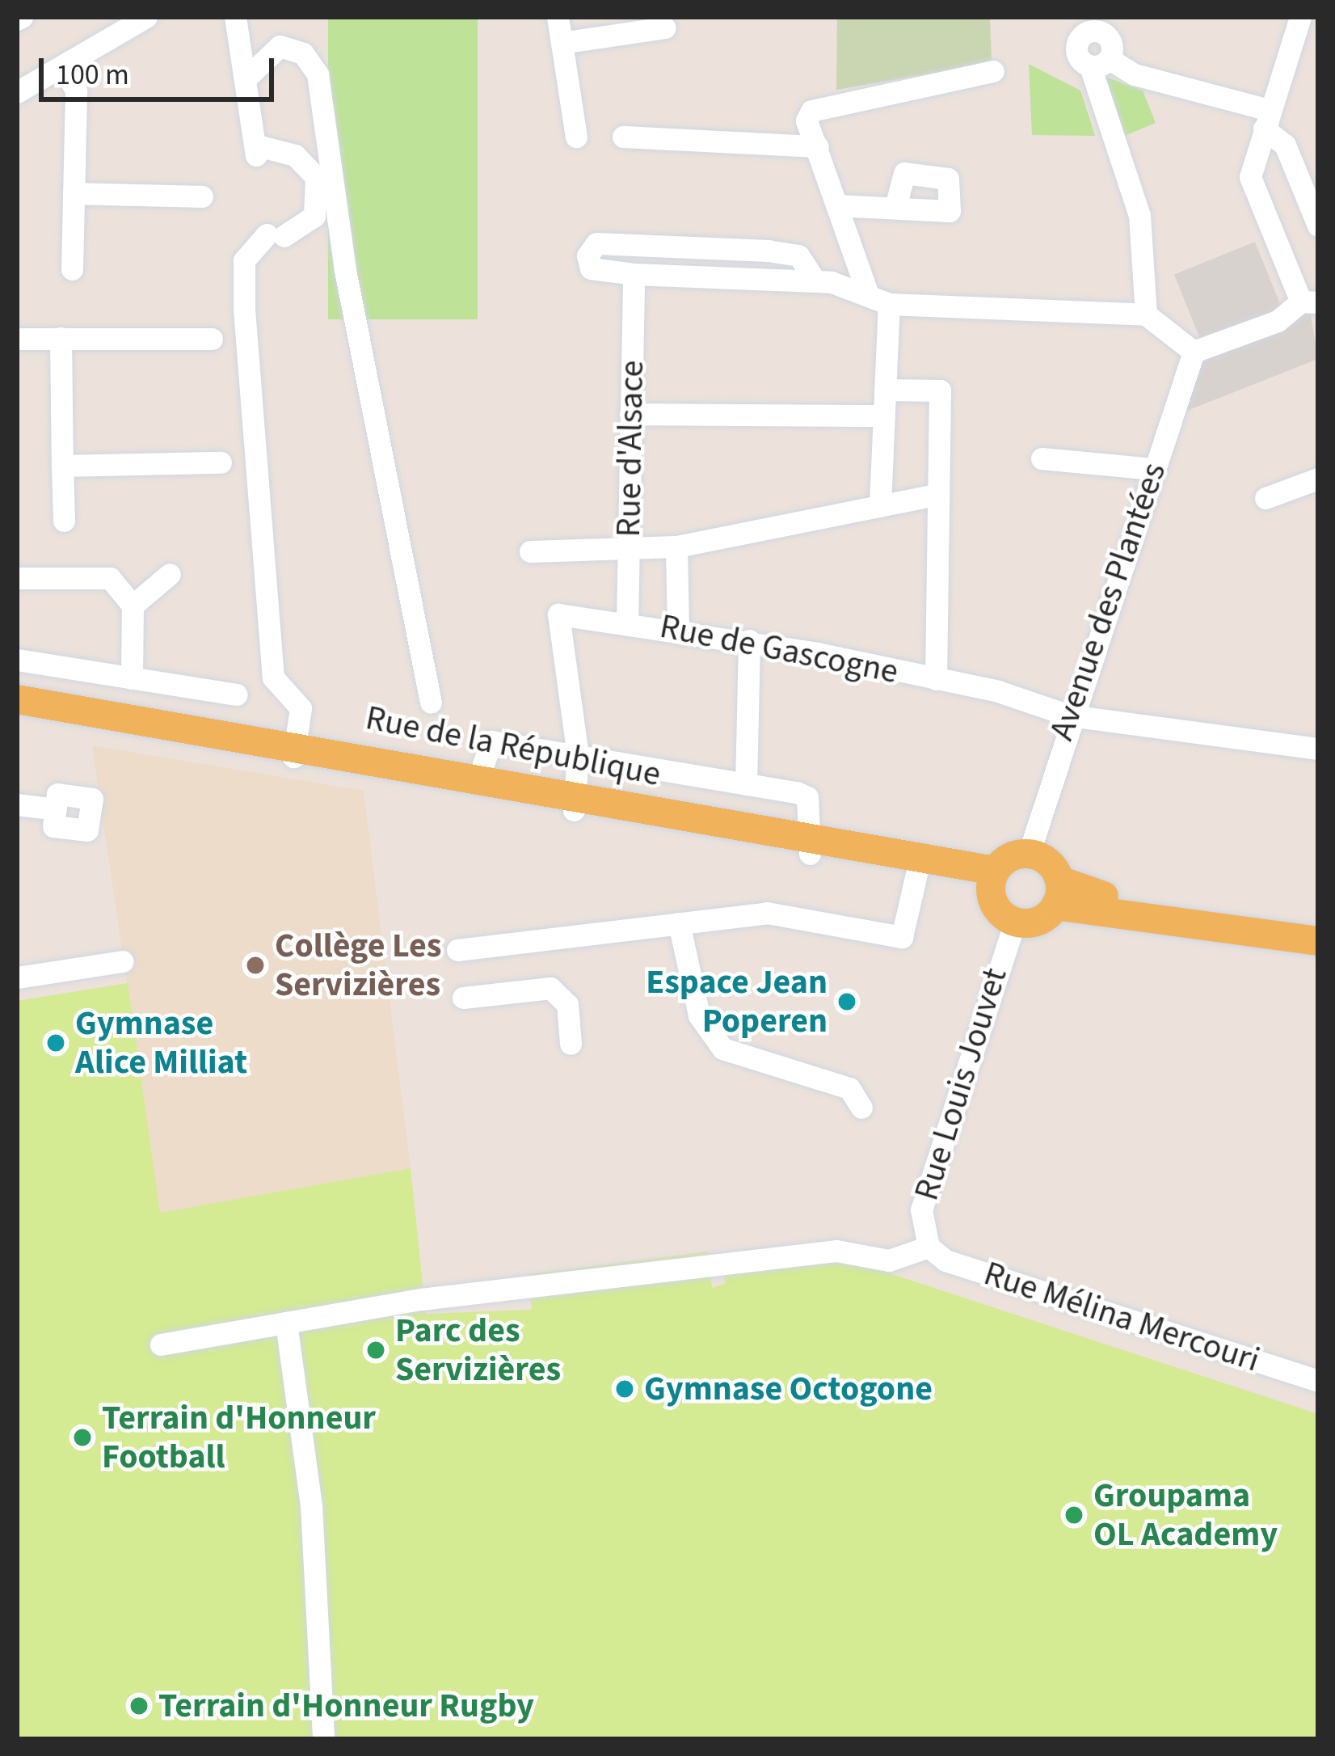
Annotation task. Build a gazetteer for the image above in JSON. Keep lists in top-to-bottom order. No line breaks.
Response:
{"streets":{"main road":["Rue de la République"],"street":["Rue d'Alsace","Avenue des Plantées","Rue de Gascogne","Rue Louis Jouvet","Rue Mélina Mercouri"]},"crossings":[["Rue d'Alsace","Rue de Gascogne"],["Avenue des Plantées","Rue de Gascogne"],["Rue Louis Jouvet","Rue Mélina Mercouri"]],"places":["Collège Les Servizières","Espace Jean Poperen","Gymnase Alice Milliat","Parc des Servizières","Gymnase Octogone","Terrain d'Honneur Football","Groupama OL Academy","Terrain d'Honneur Rugby"],"scale_bar":"100 m"}
